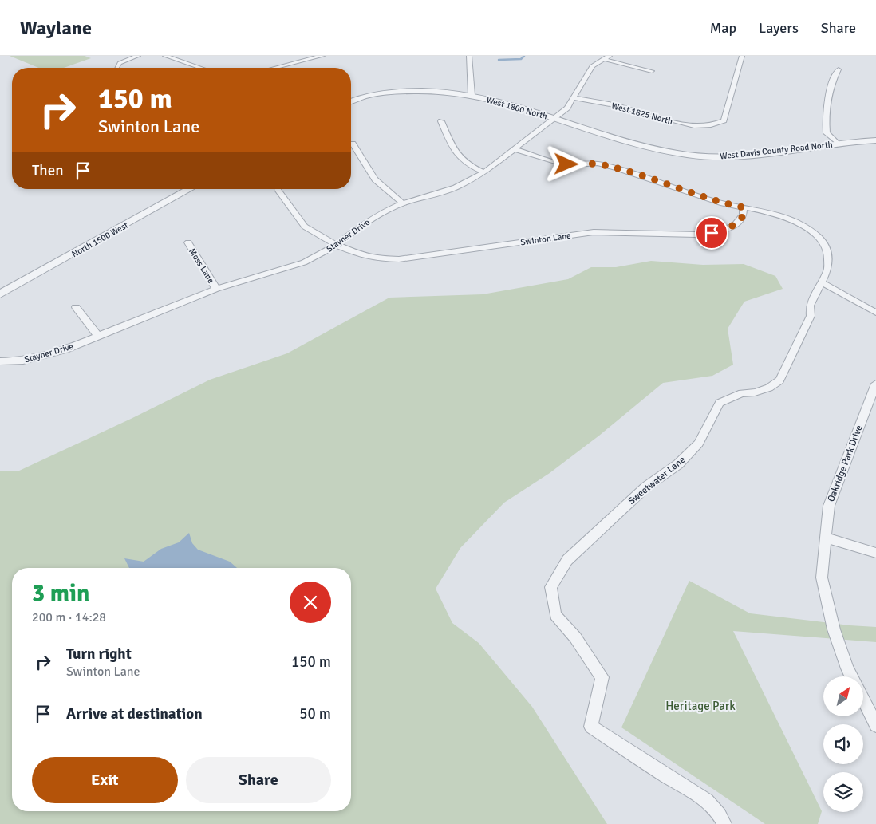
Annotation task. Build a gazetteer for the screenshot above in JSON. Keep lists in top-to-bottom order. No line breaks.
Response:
{"streets":{"street":["West 1800 North","West 1825 North","West Davis County Road North","Stayner Drive","Swinton Lane","North 1500 West","Moss Lane","Oakridge Park Drive","Sweetwater Lane"]},"crossings":[["West 1800 North","West Davis County Road North"],["West 1800 North","Stayner Drive"],["West 1825 North","Stayner Drive"],["Stayner Drive","Swinton Lane"],["Stayner Drive","Moss Lane"],["Stayner Drive","Sweetwater Lane"],["Swinton Lane","Sweetwater Lane"]],"parks":["Heritage Park"],"north":"top right","page":{"header":"Waylane","nav":["Map","Layers","Share"],"turn":["150 m","Swinton Lane"],"then":"Then","heading":["3 min","200 m · 14:28"],"list":[{"name":"Turn right","note":"Swinton Lane","value":"150 m"},{"name":"Arrive at destination","value":"50 m"}],"buttons":["Exit","Share"]}}
